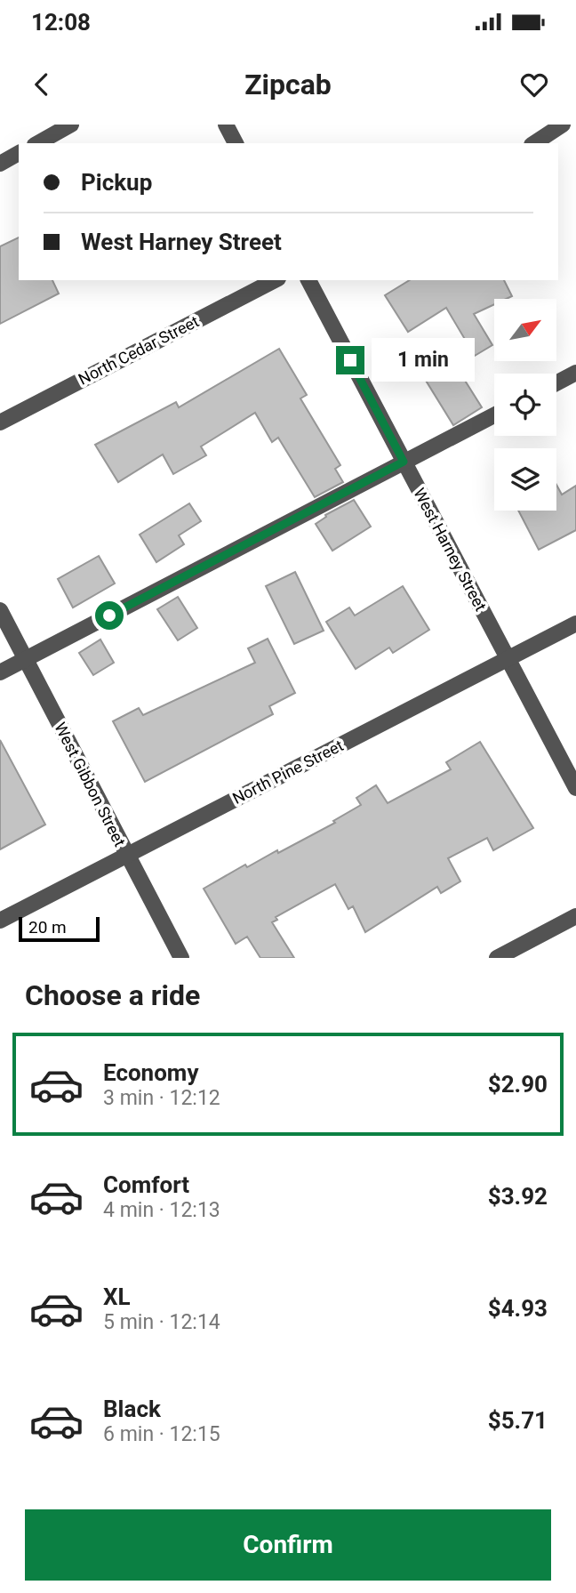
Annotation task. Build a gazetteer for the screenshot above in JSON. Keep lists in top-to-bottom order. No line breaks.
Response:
{"streets":{"street":["North Cedar Street","West Harney Street","North Pine Street","West Gibbon Street"]},"crossings":[["West Harney Street","North Pine Street"],["North Pine Street","West Gibbon Street"]],"scale_bar":"20 m","north":"top right","page":{"status":"12:08","header":"Zipcab","banner":["Pickup","West Harney Street"],"bubble":"1 min","scale":"20 m","heading":"Choose a ride","list":[{"name":"Economy","note":"3 min · 12:12","value":"$2.90"},{"name":"Comfort","note":"4 min · 12:13","value":"$3.92"},{"name":"XL","note":"5 min · 12:14","value":"$4.93"},{"name":"Black","note":"6 min · 12:15","value":"$5.71"}],"buttons":"Confirm"}}
